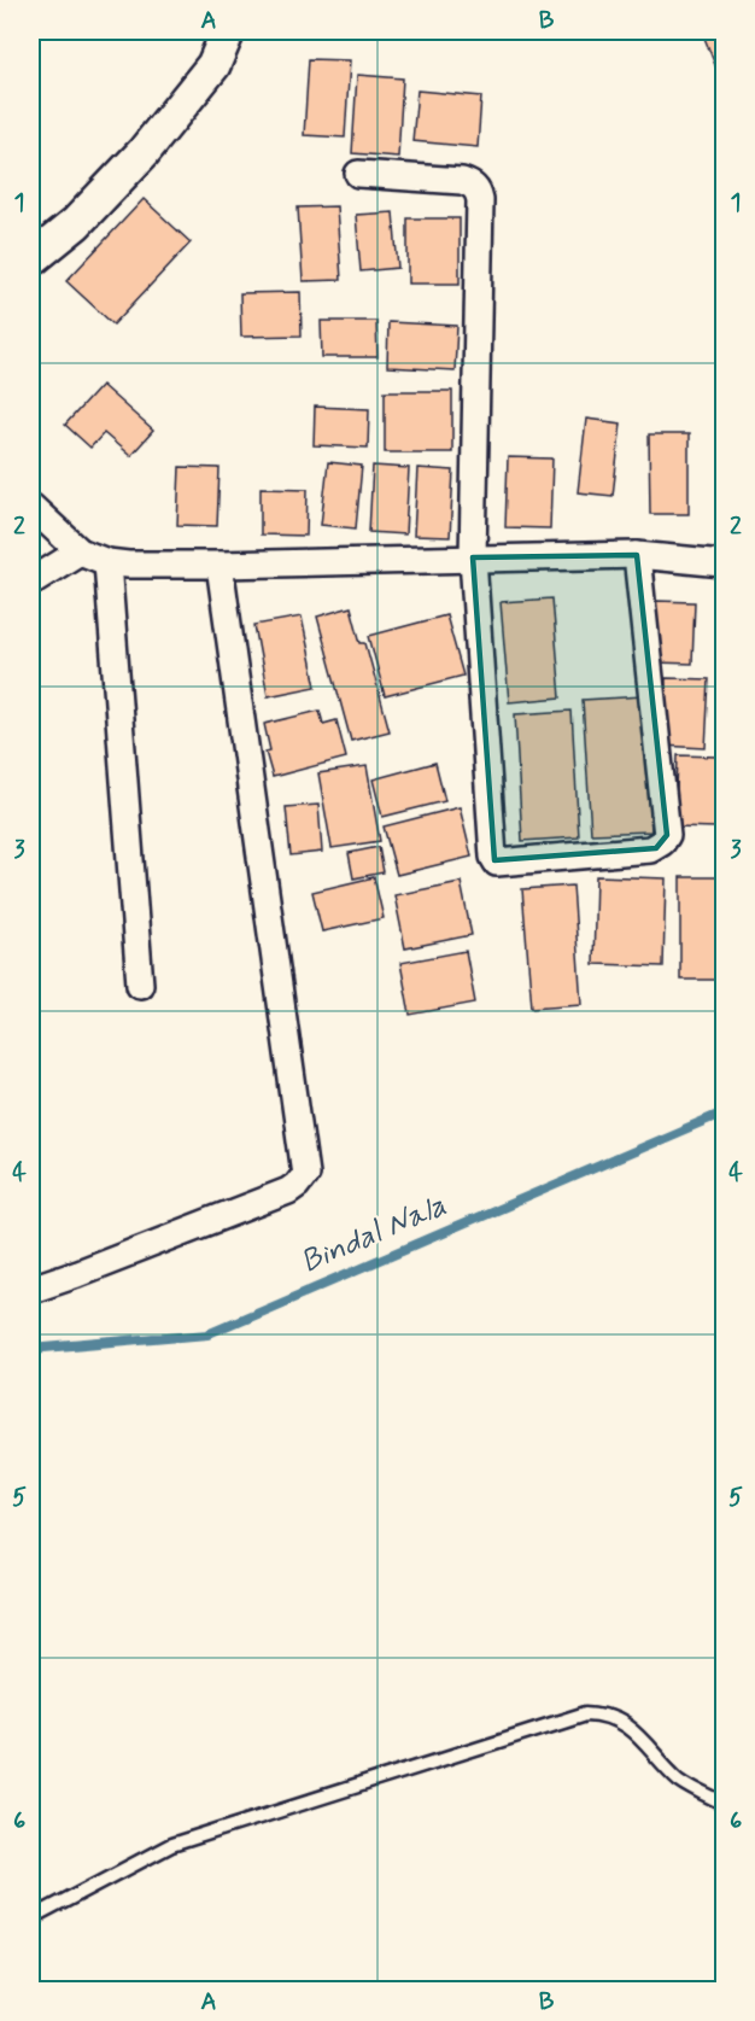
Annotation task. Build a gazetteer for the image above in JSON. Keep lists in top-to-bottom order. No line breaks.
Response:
{"water":["Bindal Nala"],"grid":{"columns":["A","B"],"rows":["1","2","3","4","5","6"]}}
